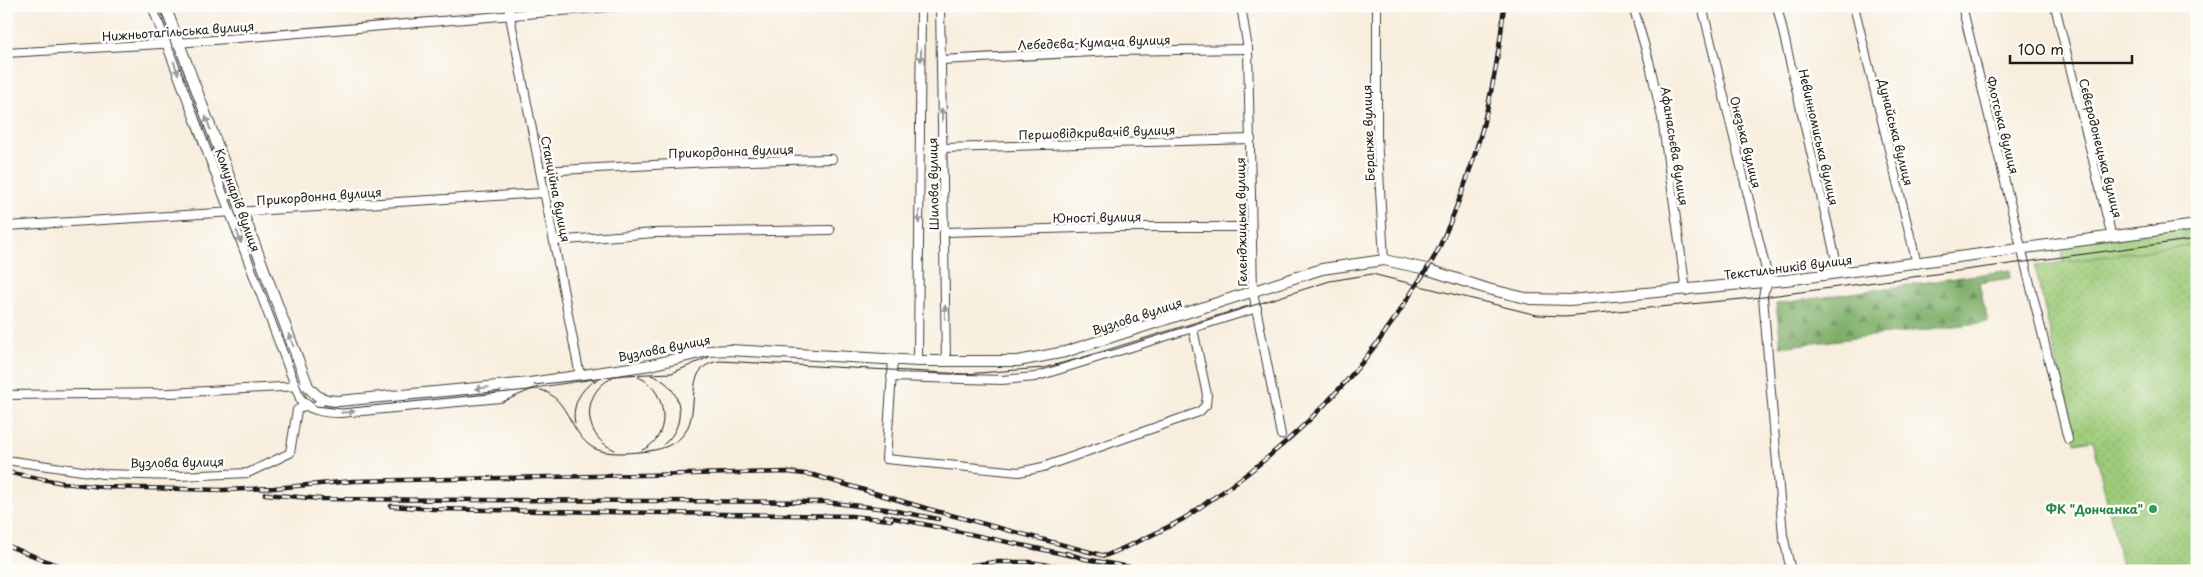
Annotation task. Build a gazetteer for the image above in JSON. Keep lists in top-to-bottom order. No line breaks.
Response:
{"streets":{"street":["Нижньотагільська вулиця","Лебедєва-Кумача вулиця","Флотська вулиця","Першовідкривачів вулиця","Дунайська вулиця","Беранже вулиця","Невинномиська вулиця","Онезька вулиця","Афанасьєва вулиця","Сєвєродонецька вулиця","Прикордонна вулиця","Шилова вулиця","Станційна вулиця","Комунарів вулиця","Юності вулиця","Геленджицька вулиця","Текстильників вулиця","Вузлова вулиця"]},"crossings":[["Нижньотагільська вулиця","Станційна вулиця"],["Нижньотагільська вулиця","Комунарів вулиця"],["Лебедєва-Кумача вулиця","Шилова вулиця"],["Лебедєва-Кумача вулиця","Геленджицька вулиця"],["Флотська вулиця","Текстильників вулиця"],["Першовідкривачів вулиця","Шилова вулиця"],["Першовідкривачів вулиця","Геленджицька вулиця"],["Дунайська вулиця","Текстильників вулиця"],["Беранже вулиця","Текстильників вулиця"],["Беранже вулиця","Вузлова вулиця"],["Невинномиська вулиця","Текстильників вулиця"],["Онезька вулиця","Текстильників вулиця"],["Афанасьєва вулиця","Текстильників вулиця"],["Сєвєродонецька вулиця","Текстильників вулиця"],["Прикордонна вулиця","Станційна вулиця"],["Прикордонна вулиця","Комунарів вулиця"],["Шилова вулиця","Юності вулиця"],["Шилова вулиця","Вузлова вулиця"],["Станційна вулиця","Вузлова вулиця"],["Комунарів вулиця","Вузлова вулиця"],["Юності вулиця","Геленджицька вулиця"],["Геленджицька вулиця","Вузлова вулиця"],["Текстильників вулиця","Вузлова вулиця"]],"places":["ФК \"Дончанка\""],"scale_bar":"100 m"}
